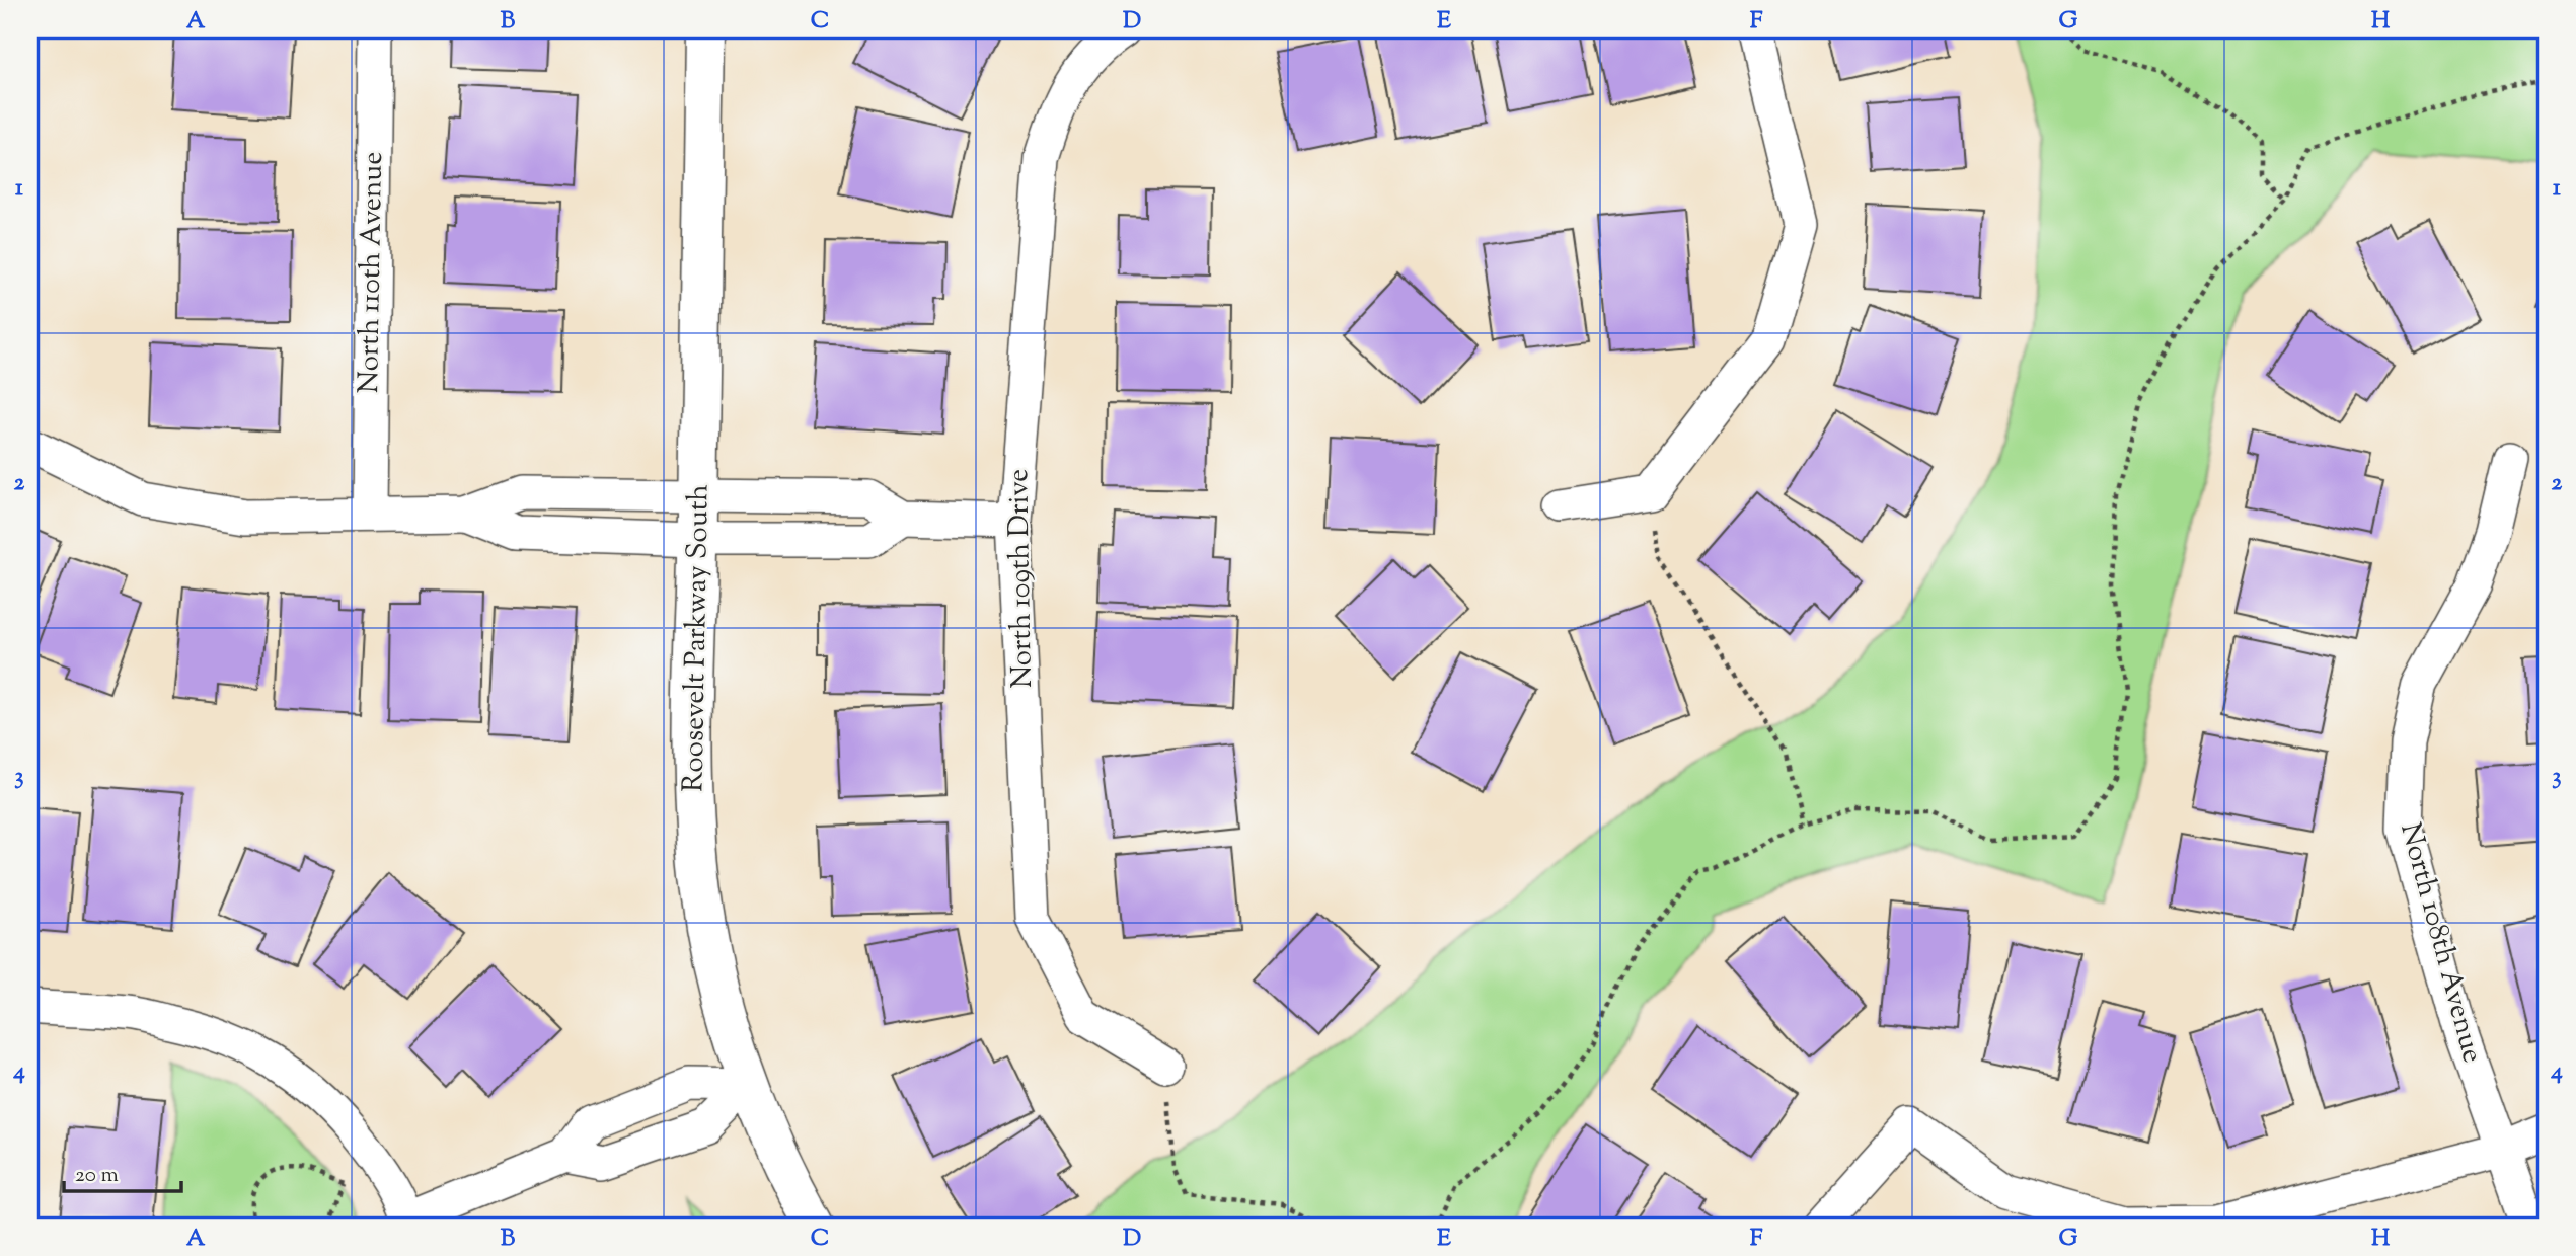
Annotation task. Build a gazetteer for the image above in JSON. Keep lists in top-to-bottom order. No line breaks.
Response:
{"streets":{"street":["North 110th Avenue","North 109th Drive","Roosevelt Parkway South","North 108th Avenue"]},"scale_bar":"20 m","grid":{"columns":["A","B","C","D","E","F","G","H"],"rows":["1","2","3","4"]}}
